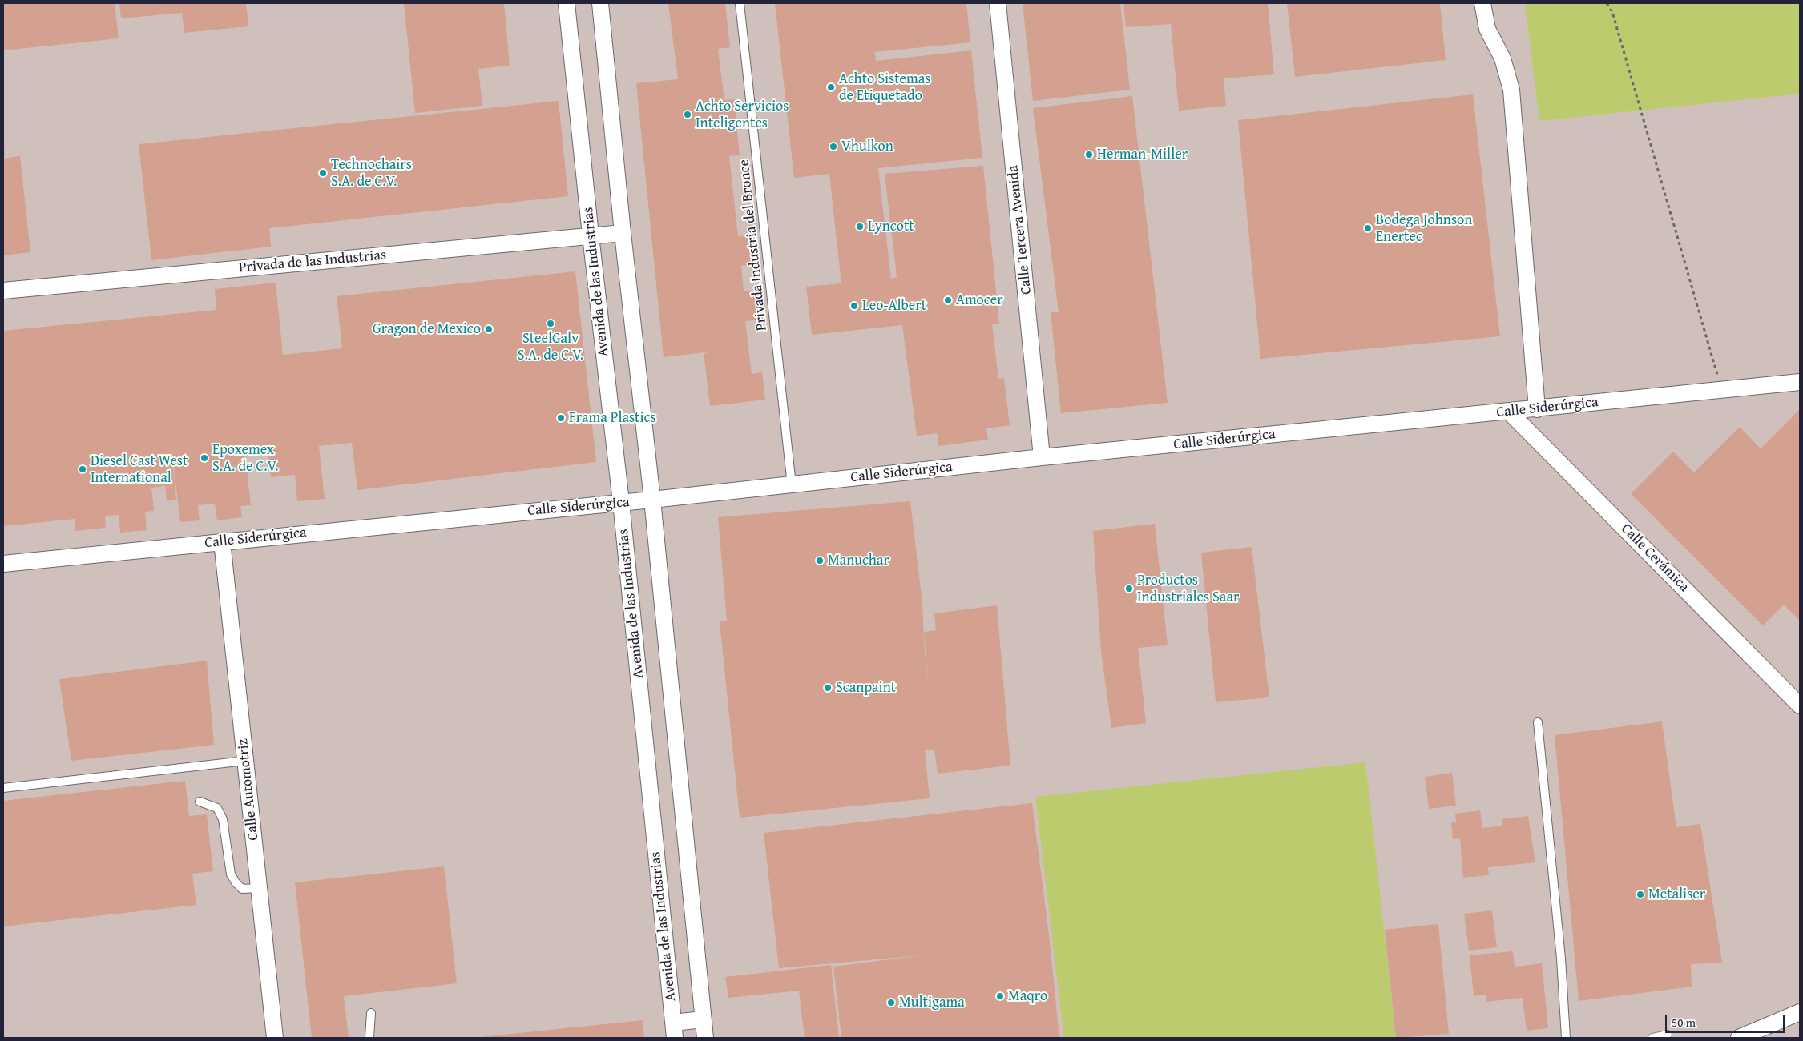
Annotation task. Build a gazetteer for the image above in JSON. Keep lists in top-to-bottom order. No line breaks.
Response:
{"streets":{"street":["Calle Tercera Avenida","Privada de las Industrias","Avenida de las Industrias","Calle Siderúrgica","Calle Cerámica","Calle Automotriz"],"lane":["Privada Industria del Bronce"]},"crossings":[["Calle Tercera Avenida","Calle Siderúrgica"],["Privada Industria del Bronce","Calle Siderúrgica"],["Privada de las Industrias","Avenida de las Industrias"],["Avenida de las Industrias","Calle Siderúrgica"],["Calle Siderúrgica","Calle Cerámica"],["Calle Siderúrgica","Calle Automotriz"]],"places":["Achto Sistemas de Etiquetado","Achto Servicios Inteligentes","Vhulkon","Herman-Miller","Technochairs S.A. de C.V.","Lyncott","Bodega Johnson Enertec","Amocer","Leo-Albert","SteelGalv S.A. de C.V.","Gragon de Mexico","Frama Plastics","Epoxemex S.A. de C.V.","Diesel Cast West International","Manuchar","Productos Industriales Saar","Scanpaint","Metaliser","Maqro","Multigama"],"scale_bar":"50 m"}
